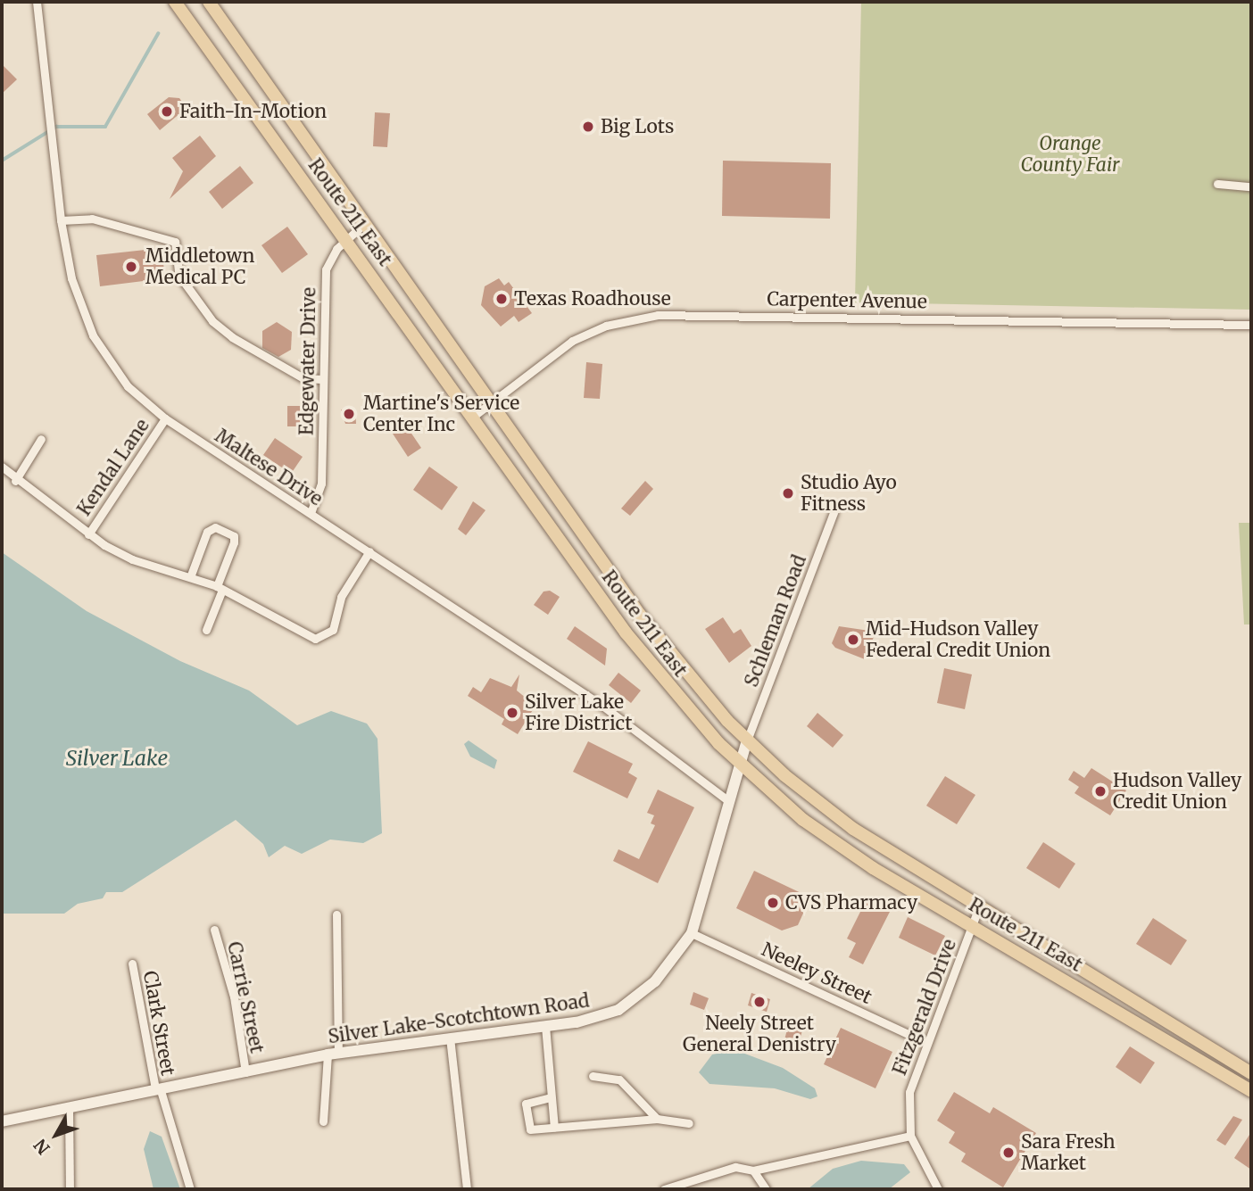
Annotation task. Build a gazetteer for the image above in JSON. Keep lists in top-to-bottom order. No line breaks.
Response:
{"streets":{"main road":["Route 211 East"],"street":["Carpenter Avenue","Edgewater Drive","Kendal Lane","Maltese Drive","Schleman Road","Neeley Street","Carrie Street","Fitzgerald Drive","Silver Lake-Scotchtown Road","Clark Street"]},"crossings":[["Route 211 East","Carpenter Avenue"],["Route 211 East","Edgewater Drive"],["Route 211 East","Schleman Road"],["Route 211 East","Fitzgerald Drive"],["Route 211 East","Silver Lake-Scotchtown Road"],["Edgewater Drive","Maltese Drive"],["Kendal Lane","Maltese Drive"],["Maltese Drive","Silver Lake-Scotchtown Road"],["Schleman Road","Silver Lake-Scotchtown Road"],["Neeley Street","Fitzgerald Drive"],["Neeley Street","Silver Lake-Scotchtown Road"],["Carrie Street","Silver Lake-Scotchtown Road"],["Silver Lake-Scotchtown Road","Clark Street"]],"water":["Silver Lake"],"parks":["Orange County Fair"],"places":["Faith-In-Motion","Big Lots","Middletown Medical PC","Texas Roadhouse","Martine's Service Center Inc","Studio Ayo Fitness","Mid-Hudson Valley Federal Credit Union","Silver Lake Fire District","Hudson Valley Credit Union","CVS Pharmacy","Neely Street General Denistry","Sara Fresh Market"],"north":"bottom left"}
